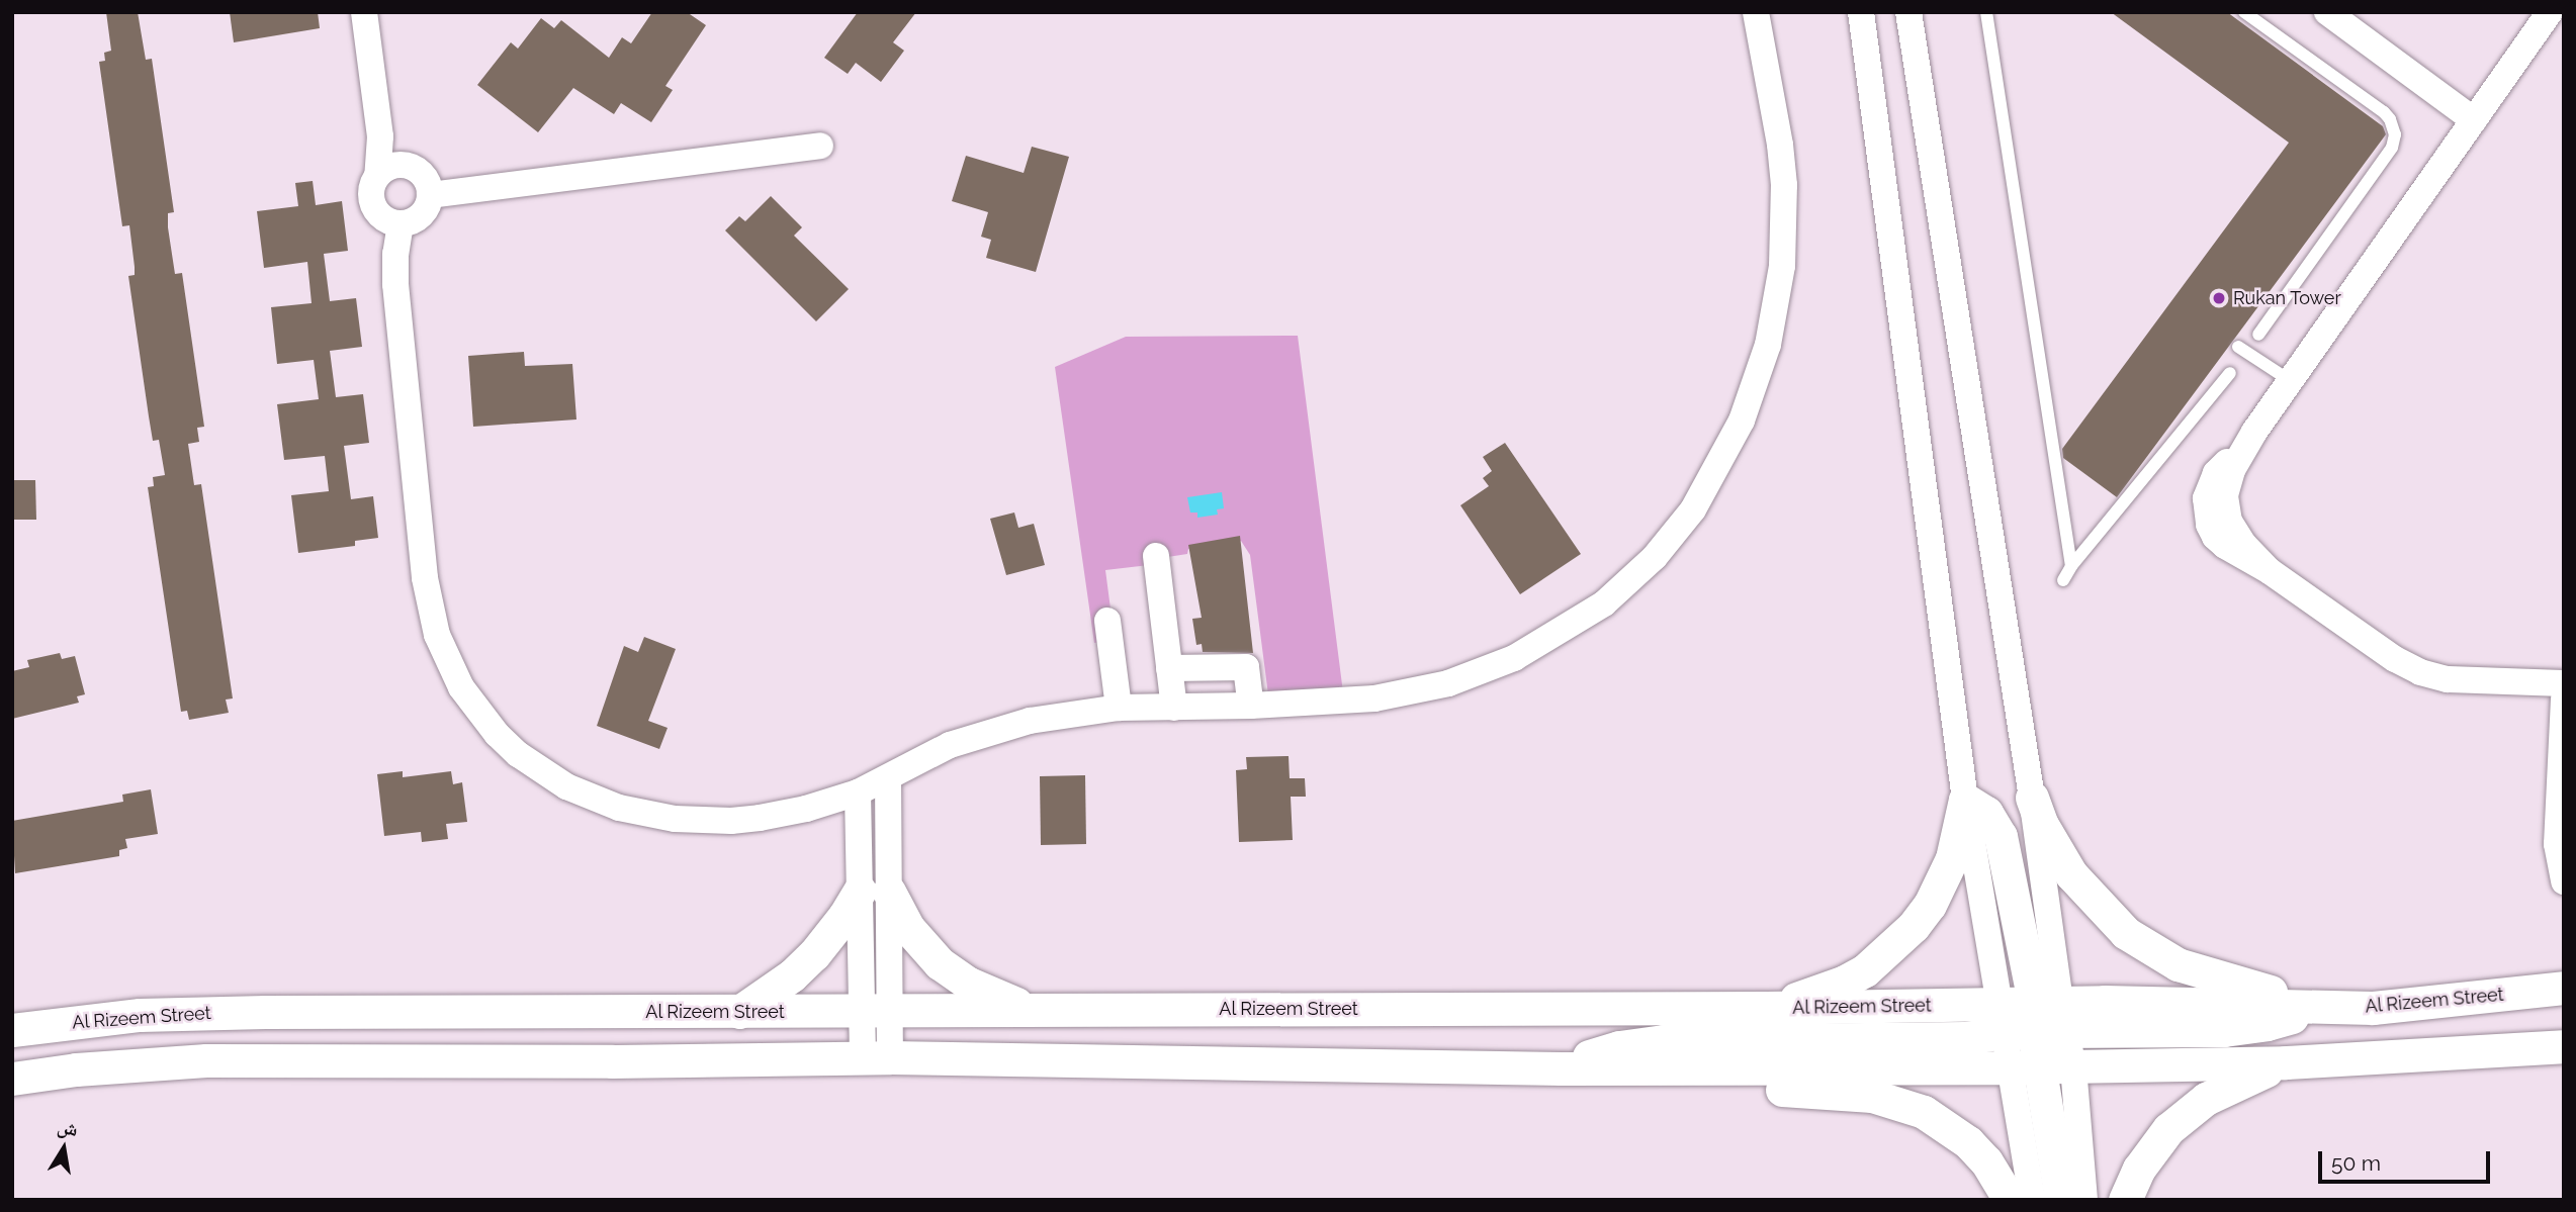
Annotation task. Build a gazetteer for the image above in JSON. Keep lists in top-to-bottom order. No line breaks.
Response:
{"streets":{"street":["Al Rizeem Street"]},"places":["Rukan Tower"],"scale_bar":"50 m","north":"top"}
